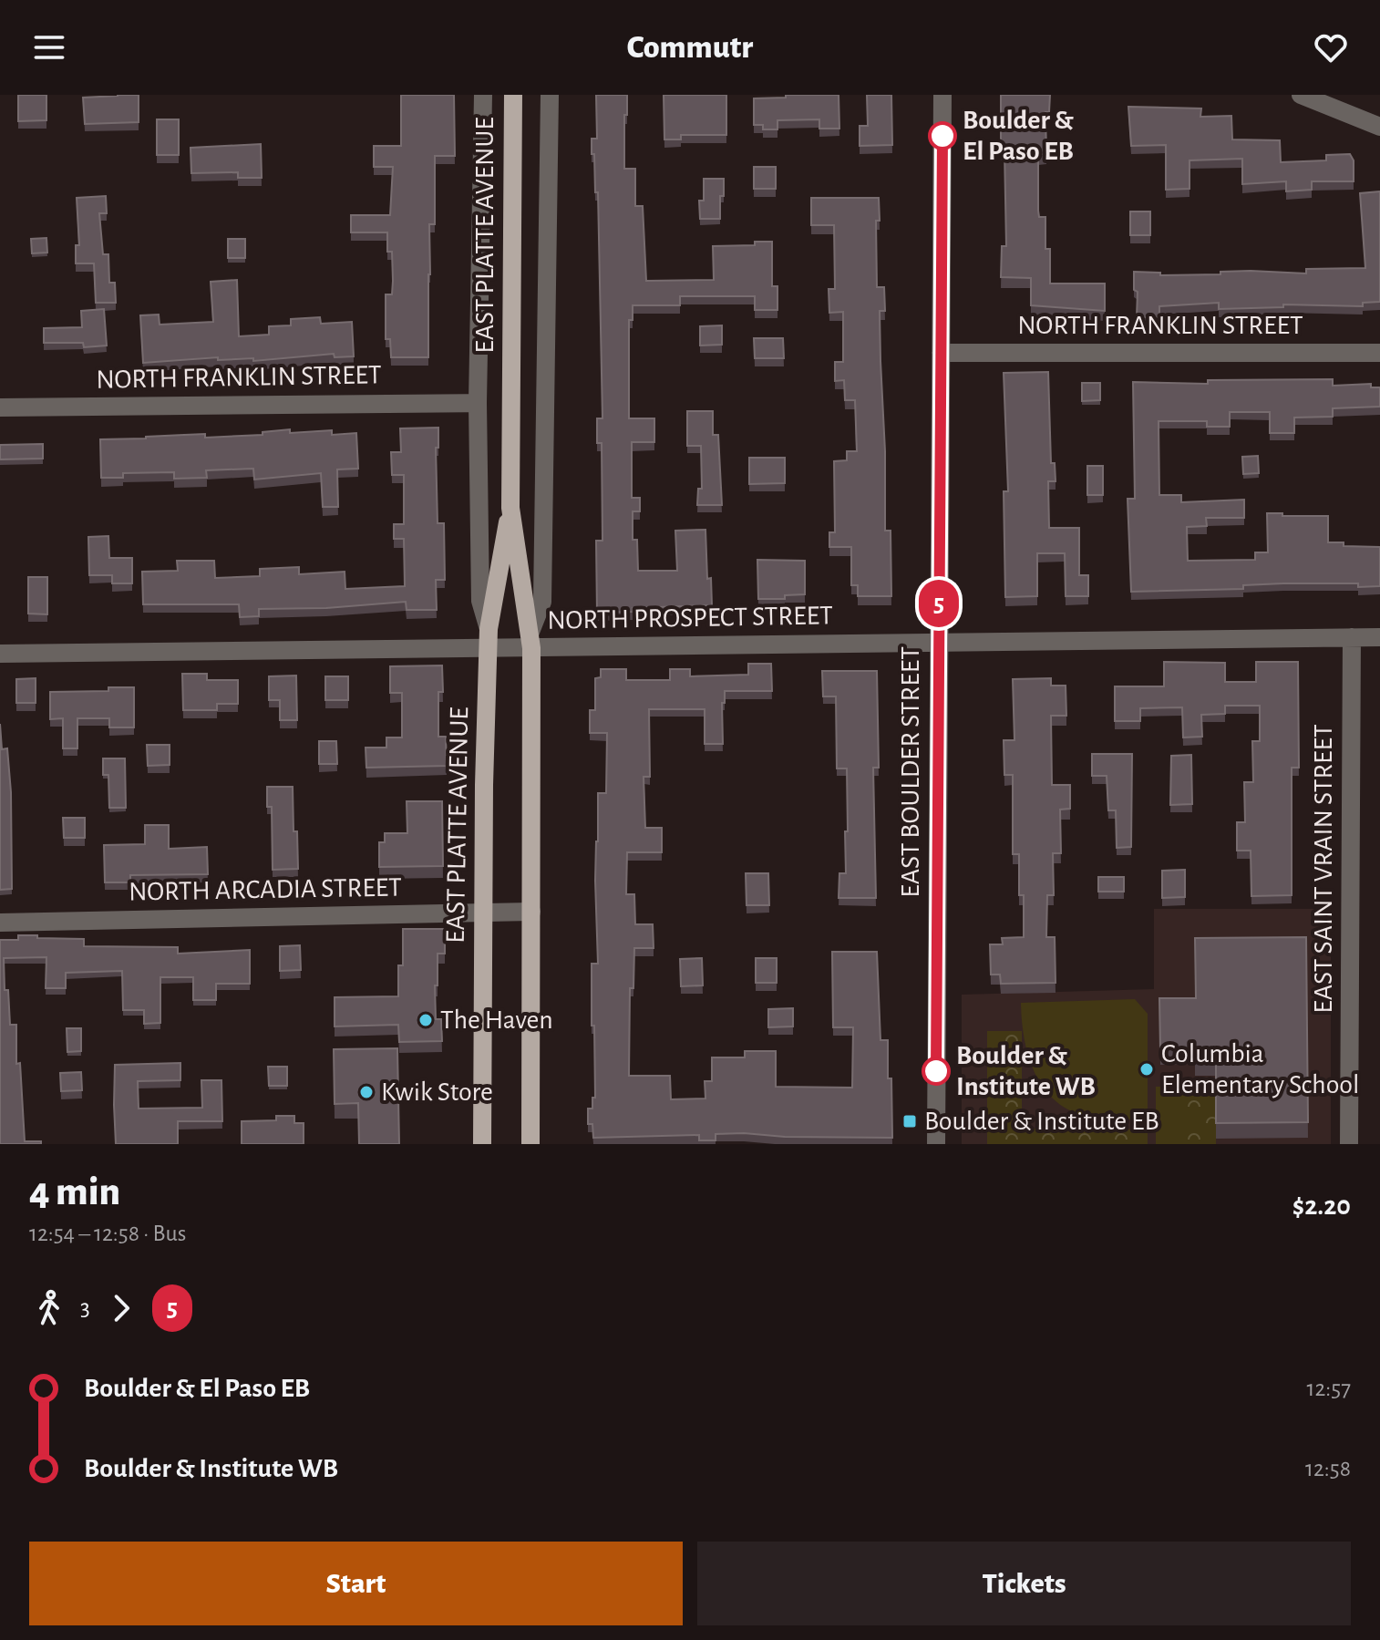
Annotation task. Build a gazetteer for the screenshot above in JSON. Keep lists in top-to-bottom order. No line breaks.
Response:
{"streets":{"main road":["EAST PLATTE AVENUE"],"street":["NORTH FRANKLIN STREET","NORTH PROSPECT STREET","EAST BOULDER STREET","EAST SAINT VRAIN STREET","NORTH ARCADIA STREET"]},"crossings":[["EAST PLATTE AVENUE","NORTH PROSPECT STREET"],["EAST PLATTE AVENUE","NORTH ARCADIA STREET"],["NORTH FRANKLIN STREET","EAST BOULDER STREET"],["NORTH PROSPECT STREET","EAST BOULDER STREET"],["NORTH PROSPECT STREET","EAST SAINT VRAIN STREET"]],"places":{"other":["Boulder & El Paso EB","The Haven","Columbia Elementary School","Boulder & Institute WB","Kwik Store"],"transit":["Boulder & Institute EB"]},"lines":["bus line 5"],"page":{"header":"Commutr","on_map":"5","heading":["4 min","12:54 – 12:58 · Bus","$2.20"],"legs":["3","5"],"list":[{"name":"Boulder & El Paso EB","value":"12:57"},{"name":"Boulder & Institute WB","value":"12:58"}],"buttons":["Start","Tickets"]}}
